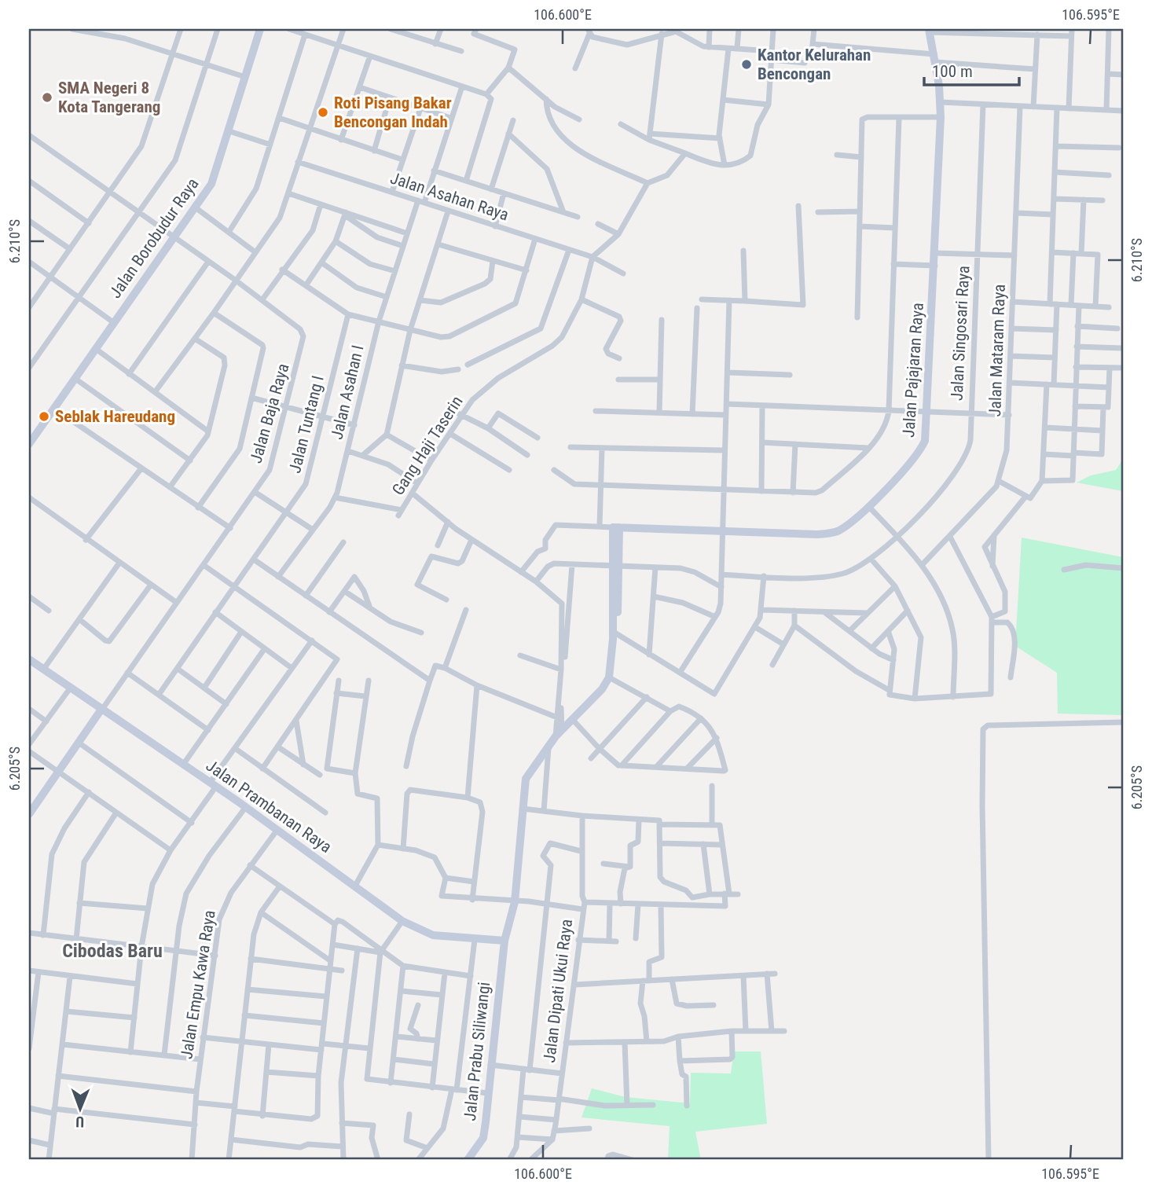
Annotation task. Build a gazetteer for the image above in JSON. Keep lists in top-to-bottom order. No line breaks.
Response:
{"streets":{"street":["Jalan Asahan Raya","Jalan Borobudur Raya","Jalan Singosari Raya","Jalan Mataram Raya","Jalan Pajajaran Raya","Jalan Asahan I","Jalan Baja Raya","Jalan Tuntang I","Gang Haji Taserin","Jalan Prambanan Raya","Jalan Empu Kawa Raya","Jalan Dipati Ukui Raya","Jalan Prabu Siliwangi"]},"crossings":[["Jalan Asahan Raya","Jalan Asahan I"],["Jalan Asahan Raya","Gang Haji Taserin"],["Jalan Borobudur Raya","Jalan Baja Raya"],["Jalan Baja Raya","Jalan Prambanan Raya"],["Jalan Prambanan Raya","Jalan Empu Kawa Raya"],["Jalan Prambanan Raya","Jalan Prabu Siliwangi"]],"districts":["Cibodas Baru"],"places":["Kantor Kelurahan Bencongan","SMA Negeri 8 Kota Tangerang","Roti Pisang Bakar Bencongan Indah","Seblak Hareudang"],"scale_bar":"100 m","north":"bottom","coordinates":["106.600°E","106.595°E","6.210°S","6.205°S"]}
